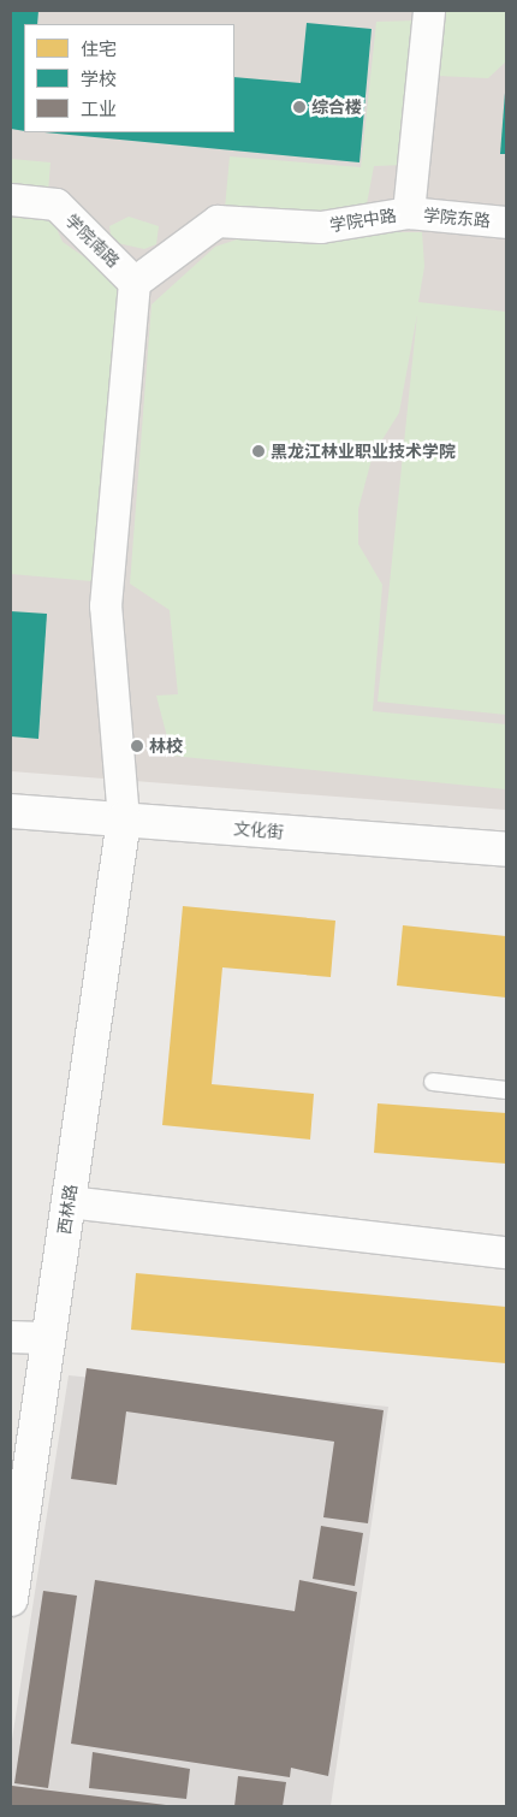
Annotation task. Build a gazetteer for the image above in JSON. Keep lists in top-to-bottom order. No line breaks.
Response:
{"streets":{"street":["学院东路","学院中路","学院南路","文化街","西林路"]},"crossings":[["学院东路","学院中路"],["学院中路","学院南路"],["文化街","西林路"]],"places":["综合楼","黑龙江林业职业技术学院","林校"],"legend":["住宅","学校","工业"]}
